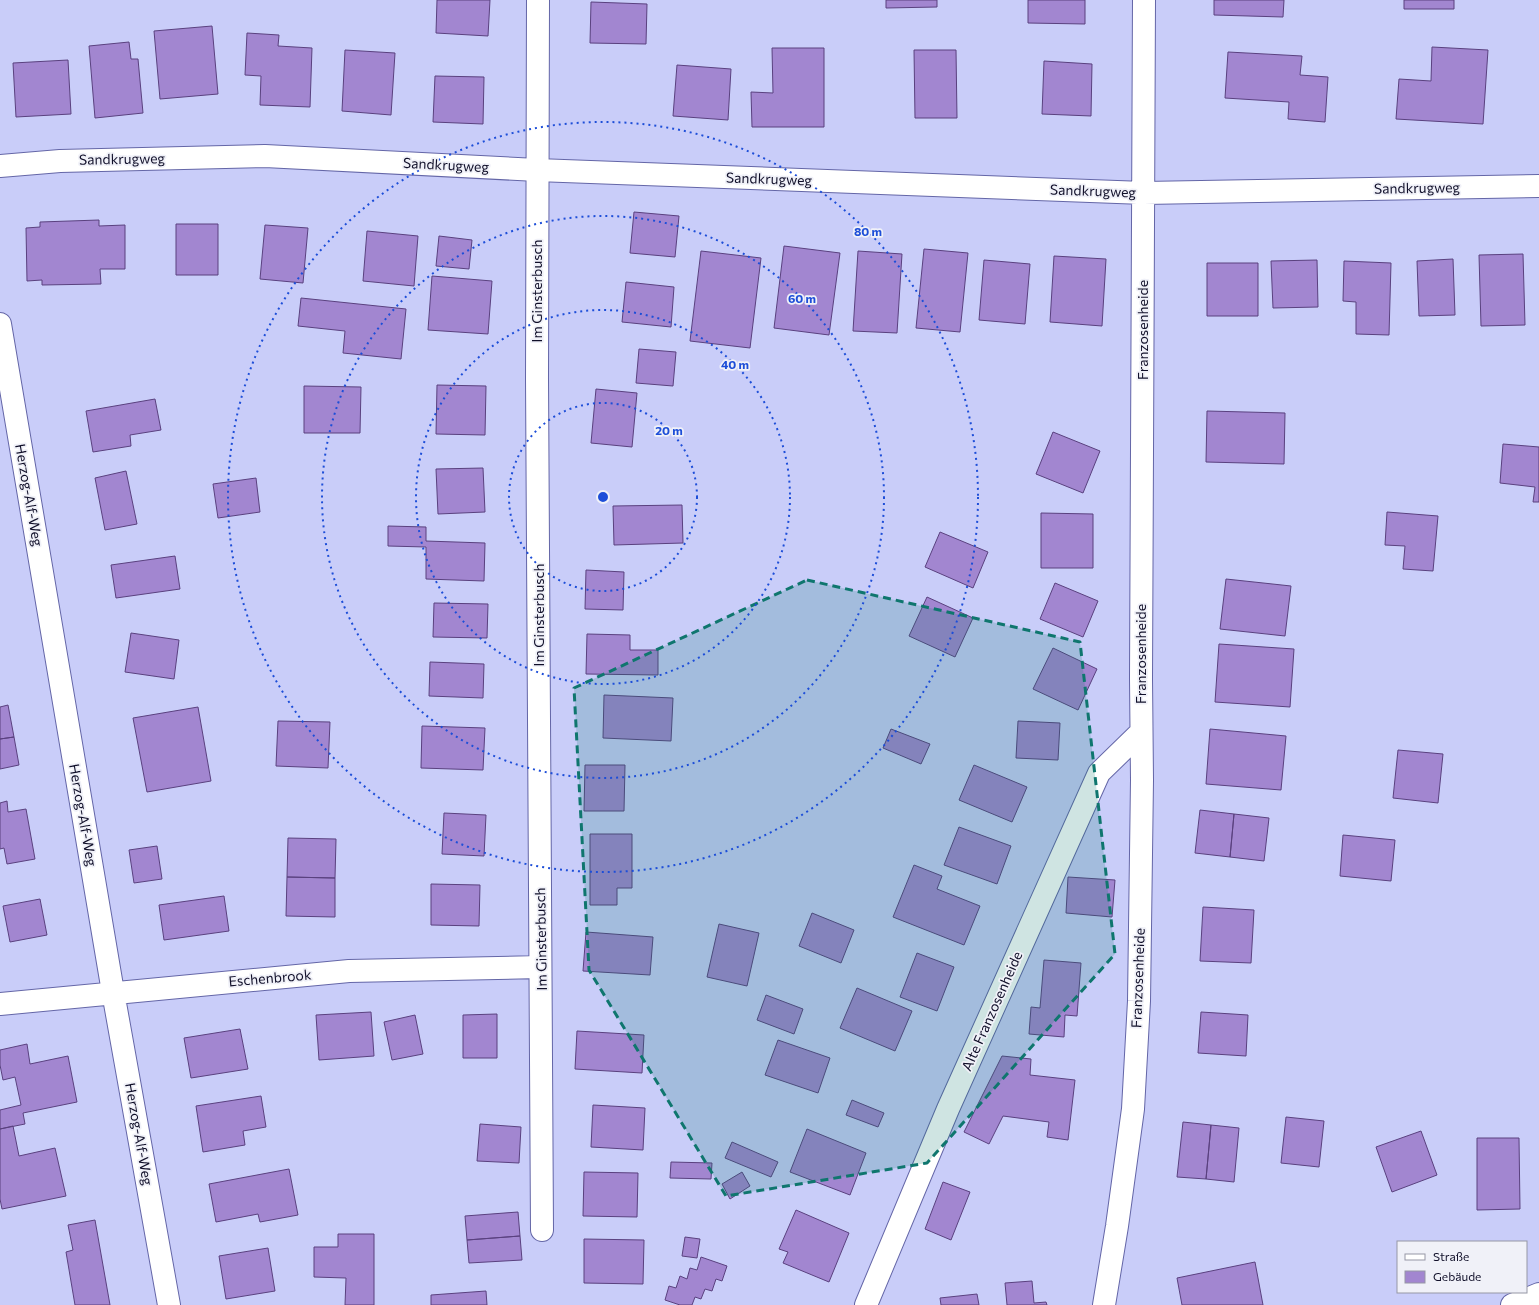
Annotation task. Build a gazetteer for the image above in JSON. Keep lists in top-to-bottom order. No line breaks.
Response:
{"streets":{"street":["Sandkrugweg","Im Ginsterbusch","Franzosenheide","Herzog-Alf-Weg","Eschenbrook","Alte Franzosenheide"]},"crossings":[["Sandkrugweg","Im Ginsterbusch"],["Sandkrugweg","Franzosenheide"],["Im Ginsterbusch","Eschenbrook"],["Franzosenheide","Alte Franzosenheide"],["Herzog-Alf-Weg","Eschenbrook"]],"legend":["Straße","Gebäude"],"rings":["80 m","60 m","40 m","20 m"]}
